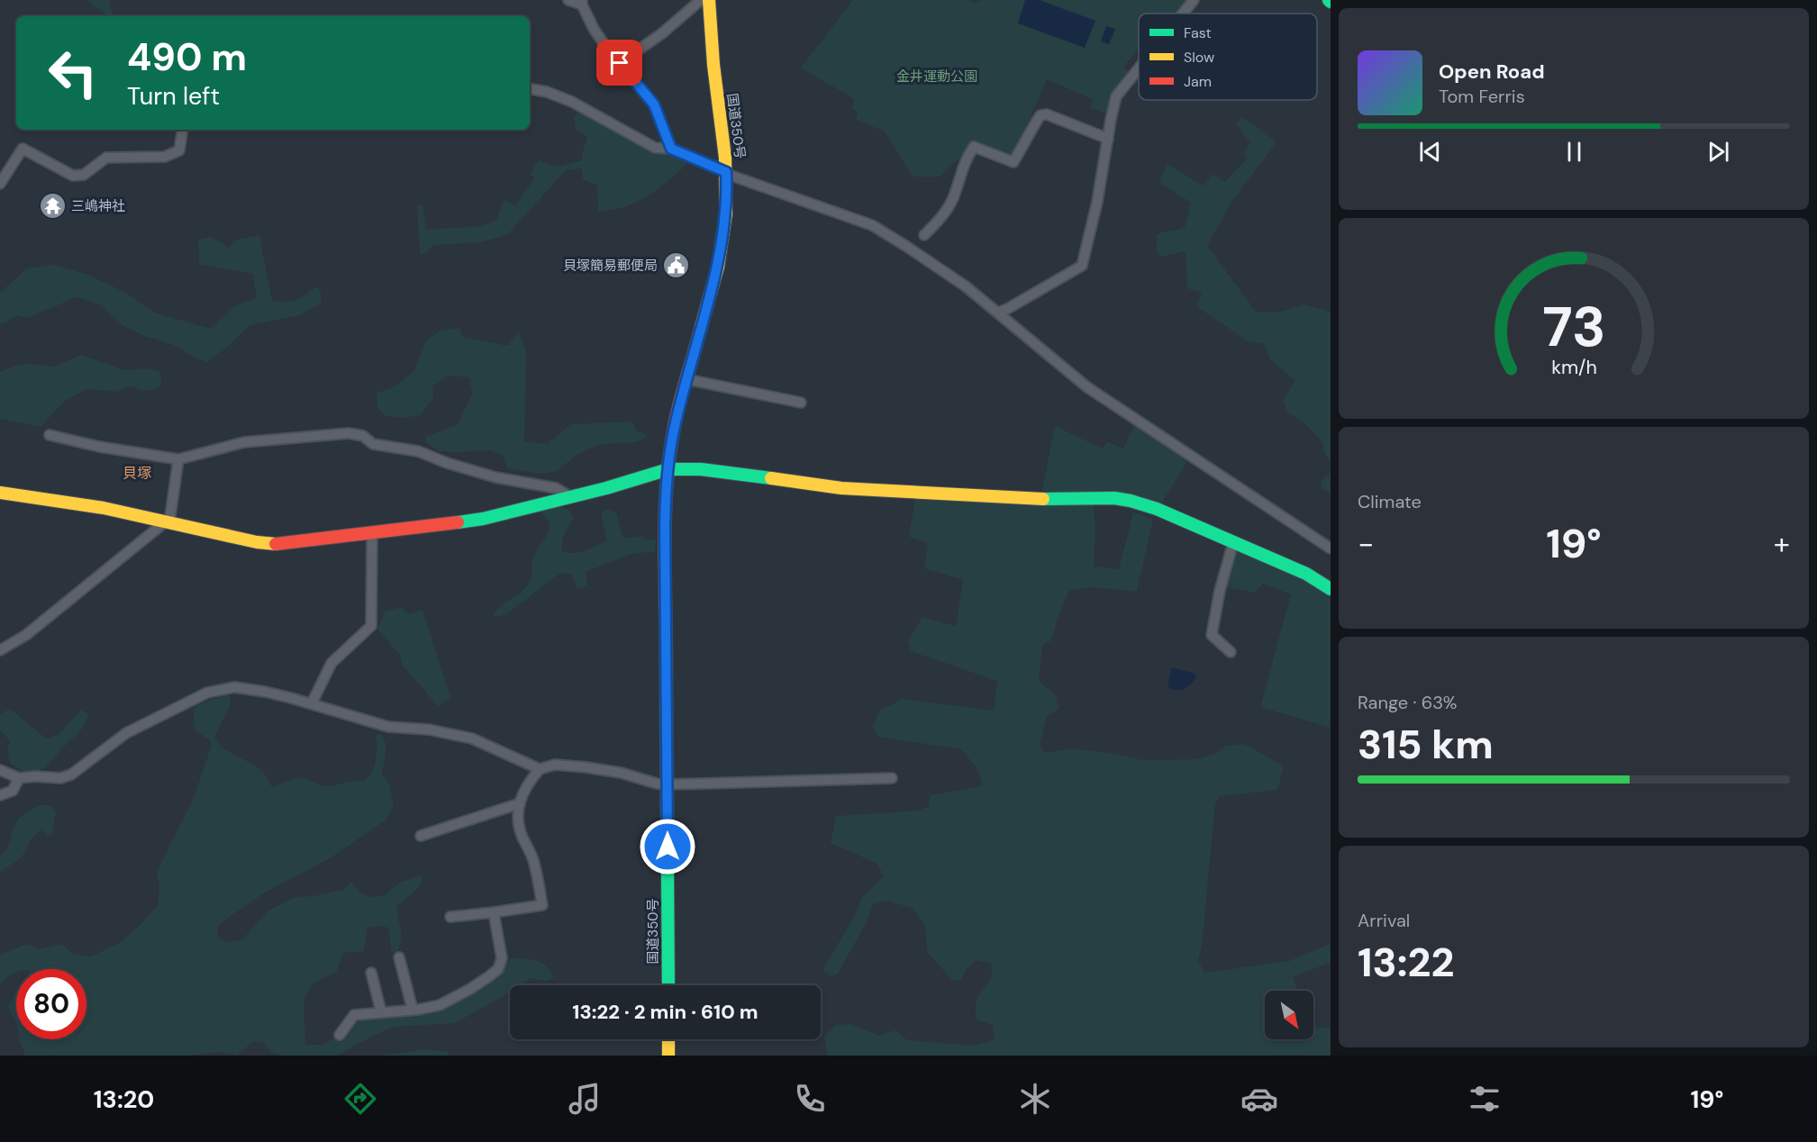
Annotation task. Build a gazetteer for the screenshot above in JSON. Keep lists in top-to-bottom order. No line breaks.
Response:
{"streets":{"main road":["国道350号"]},"districts":["貝塚"],"parks":["金井運動公園"],"places":{"temple":["三嶋神社"],"public building":["貝塚簡易郵便局"]},"legend":["Fast","Slow","Jam"],"north":"bottom right","page":{"turn":["490 m","Turn left"],"song":["Open Road","Tom Ferris"],"tile":["Climate",["Range · 63%","315 km"],["Arrival","13:22"]],"heat":["−","19°","+"],"limit":"80","trip":"13:22 · 2 min · 610 m","tabs":["13:20","19°"],"gauge":["73","km/h"]}}
